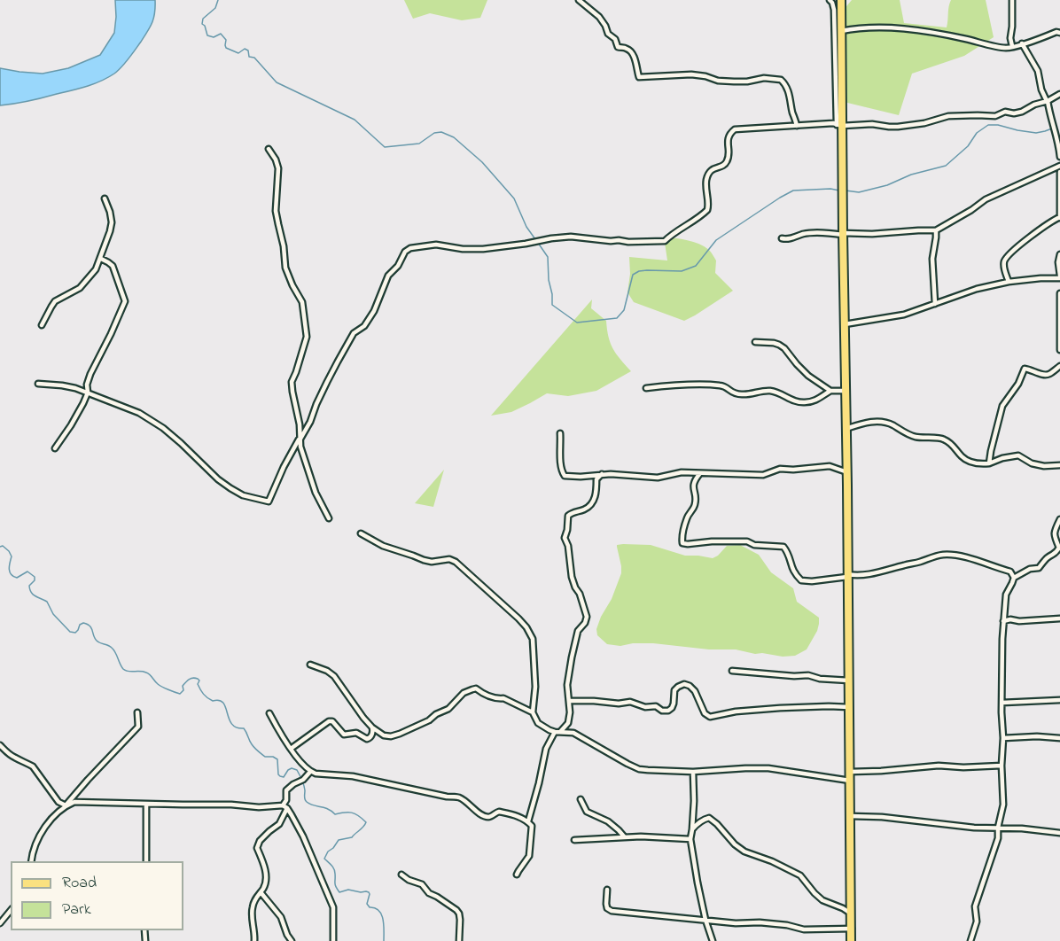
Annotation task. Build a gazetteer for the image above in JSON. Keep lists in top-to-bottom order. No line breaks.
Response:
{"legend":["Road","Park"]}
